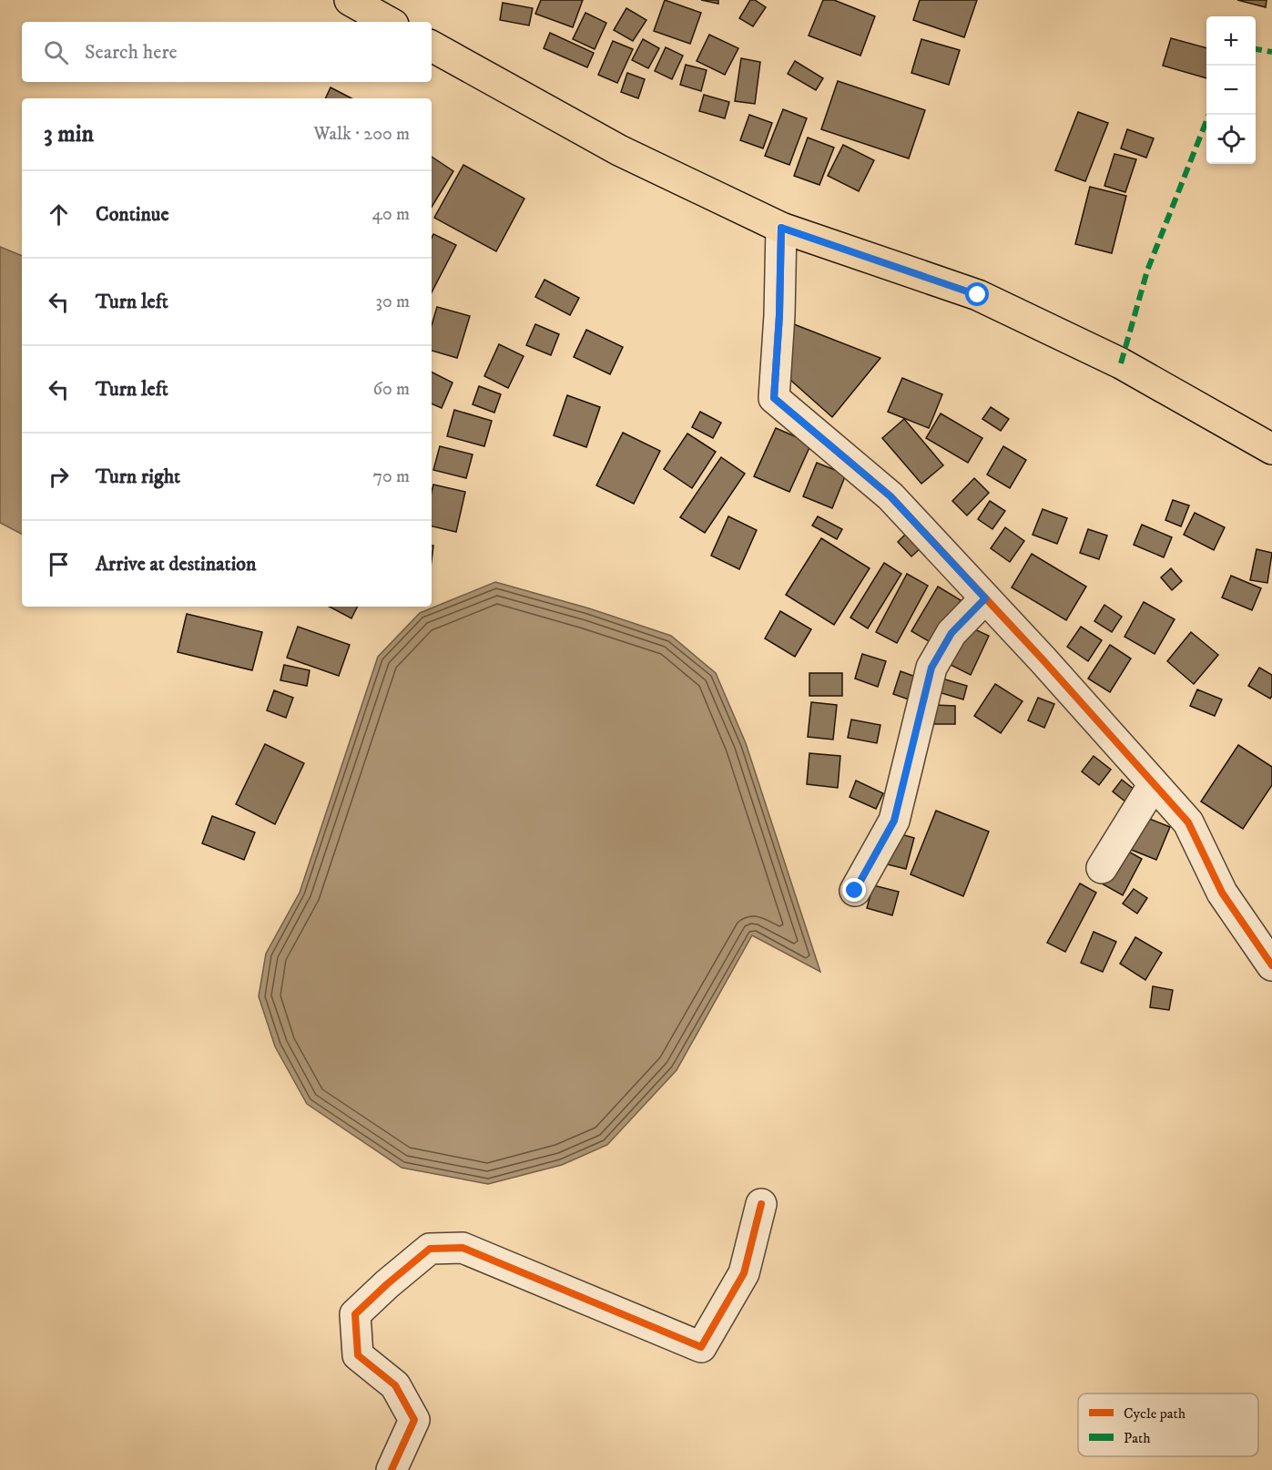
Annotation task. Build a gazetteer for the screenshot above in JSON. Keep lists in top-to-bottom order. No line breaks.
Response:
{"legend":["Cycle path","Path"],"page":{"map_buttons":["+","−"],"search":"Search here","heading":["3 min","Walk · 200 m"],"list":[["Continue","40 m"],["Turn left","30 m"],["Turn left","60 m"],["Turn right","70 m"],"Arrive at destination"]}}
